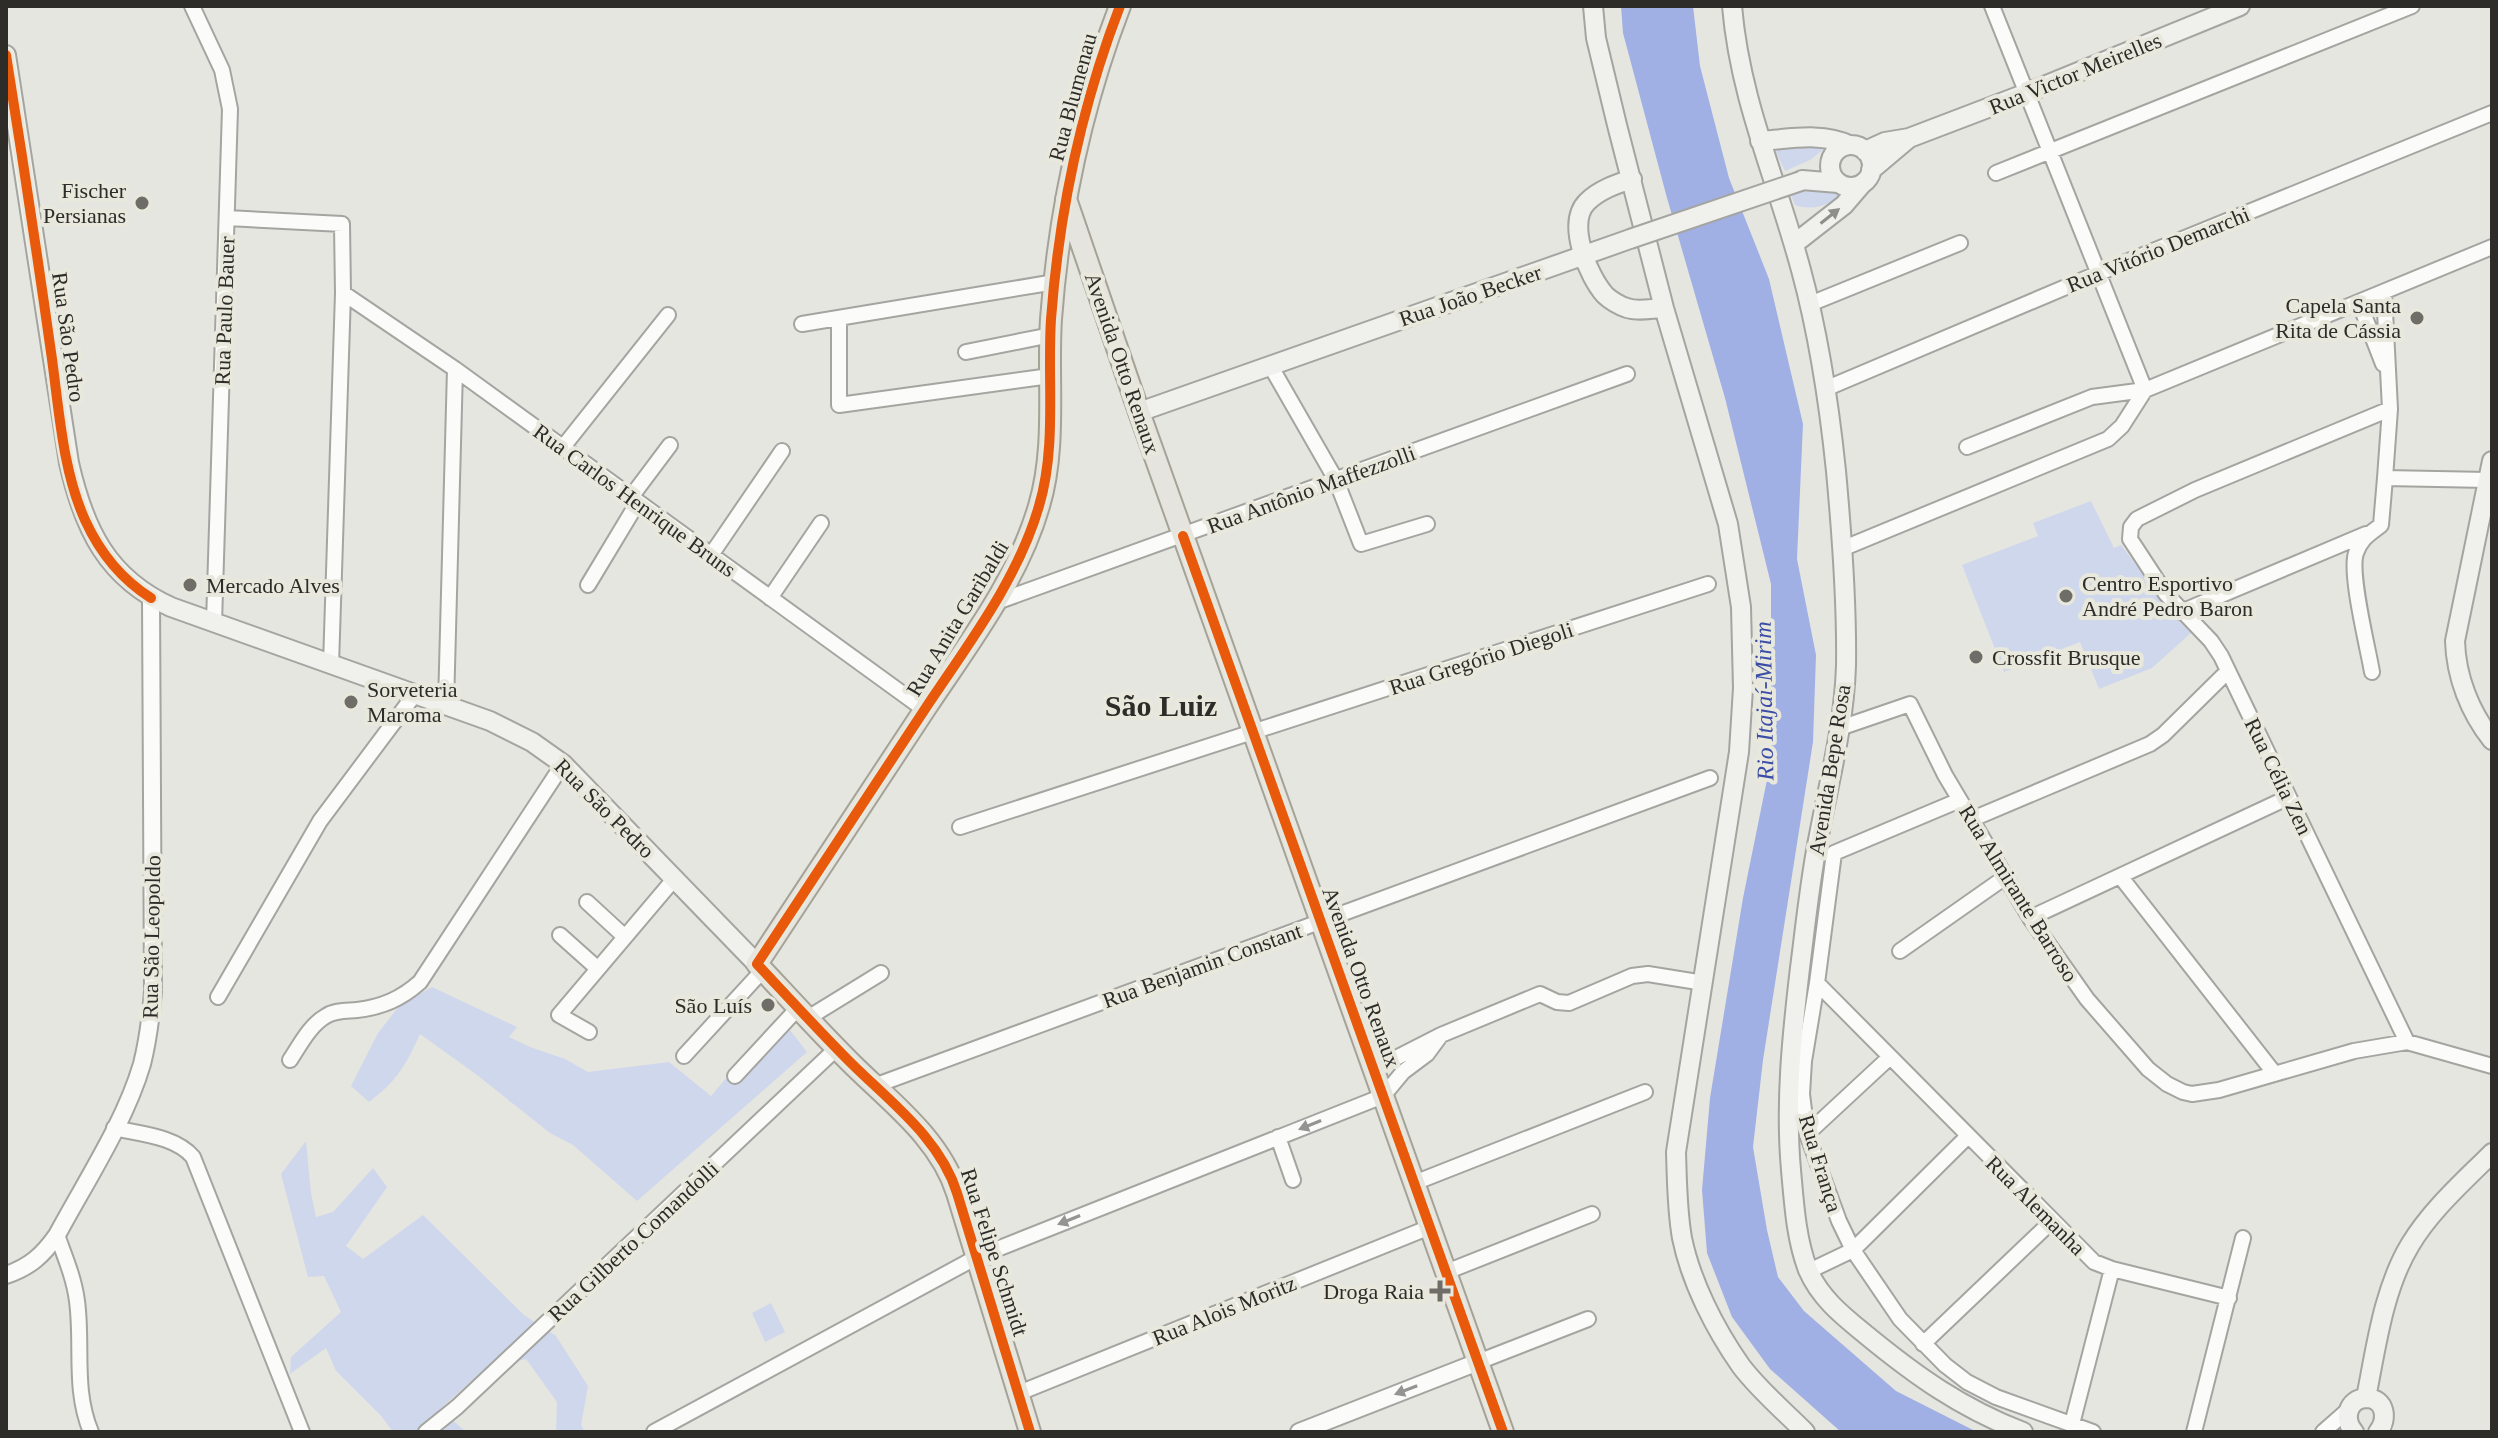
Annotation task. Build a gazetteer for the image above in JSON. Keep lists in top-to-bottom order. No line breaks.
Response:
{"streets":{"main road":["Rua Victor Meirelles","Rua Blumenau","Rua João Becker","Rua São Pedro","Avenida Otto Renaux","Rua Anita Garibaldi","Avenida Bepe Rosa","Rua Felipe Schmidt"],"street":["Rua Vitório Demarchi","Rua Paulo Bauer","Rua Antônio Maffezzolli","Rua Carlos Henrique Bruns","Rua Gregório Diegoli","Rua Célia Zen","Rua Almirante Barroso","Rua São Leopoldo","Rua Benjamin Constant","Rua França","Rua Alemanha","Rua Gilberto Comandolli","Rua Alois Moritz"]},"crossings":[["Rua Victor Meirelles","Rua João Becker"],["Rua Victor Meirelles","Avenida Bepe Rosa"],["Rua Blumenau","Avenida Otto Renaux"],["Rua Blumenau","Rua Anita Garibaldi"],["Rua Vitório Demarchi","Avenida Bepe Rosa"],["Rua João Becker","Avenida Otto Renaux"],["Rua Paulo Bauer","Rua São Pedro"],["Rua São Pedro","Rua Anita Garibaldi"],["Rua São Pedro","Rua São Leopoldo"],["Rua São Pedro","Rua Felipe Schmidt"],["Avenida Otto Renaux","Rua Antônio Maffezzolli"],["Avenida Otto Renaux","Rua Anita Garibaldi"],["Avenida Otto Renaux","Rua Gregório Diegoli"],["Avenida Otto Renaux","Rua Benjamin Constant"],["Avenida Otto Renaux","Rua Alois Moritz"],["Rua Antônio Maffezzolli","Rua Anita Garibaldi"],["Rua Carlos Henrique Bruns","Rua Anita Garibaldi"],["Rua Anita Garibaldi","Rua Felipe Schmidt"],["Avenida Bepe Rosa","Rua Almirante Barroso"],["Rua Célia Zen","Rua Almirante Barroso"],["Rua Almirante Barroso","Rua França"],["Rua Benjamin Constant","Rua Felipe Schmidt"],["Rua França","Rua Alemanha"],["Rua Gilberto Comandolli","Rua Felipe Schmidt"],["Rua Felipe Schmidt","Rua Alois Moritz"]],"districts":["São Luiz"],"water":["Rio Itajaí-Mirim"],"places":{"other":["Fischer Persianas","Capela Santa Rita de Cássia","Mercado Alves","Centro Esportivo André Pedro Baron","Crossfit Brusque","Sorveteria Maroma","São Luís"],"health":["Droga Raia"]}}
